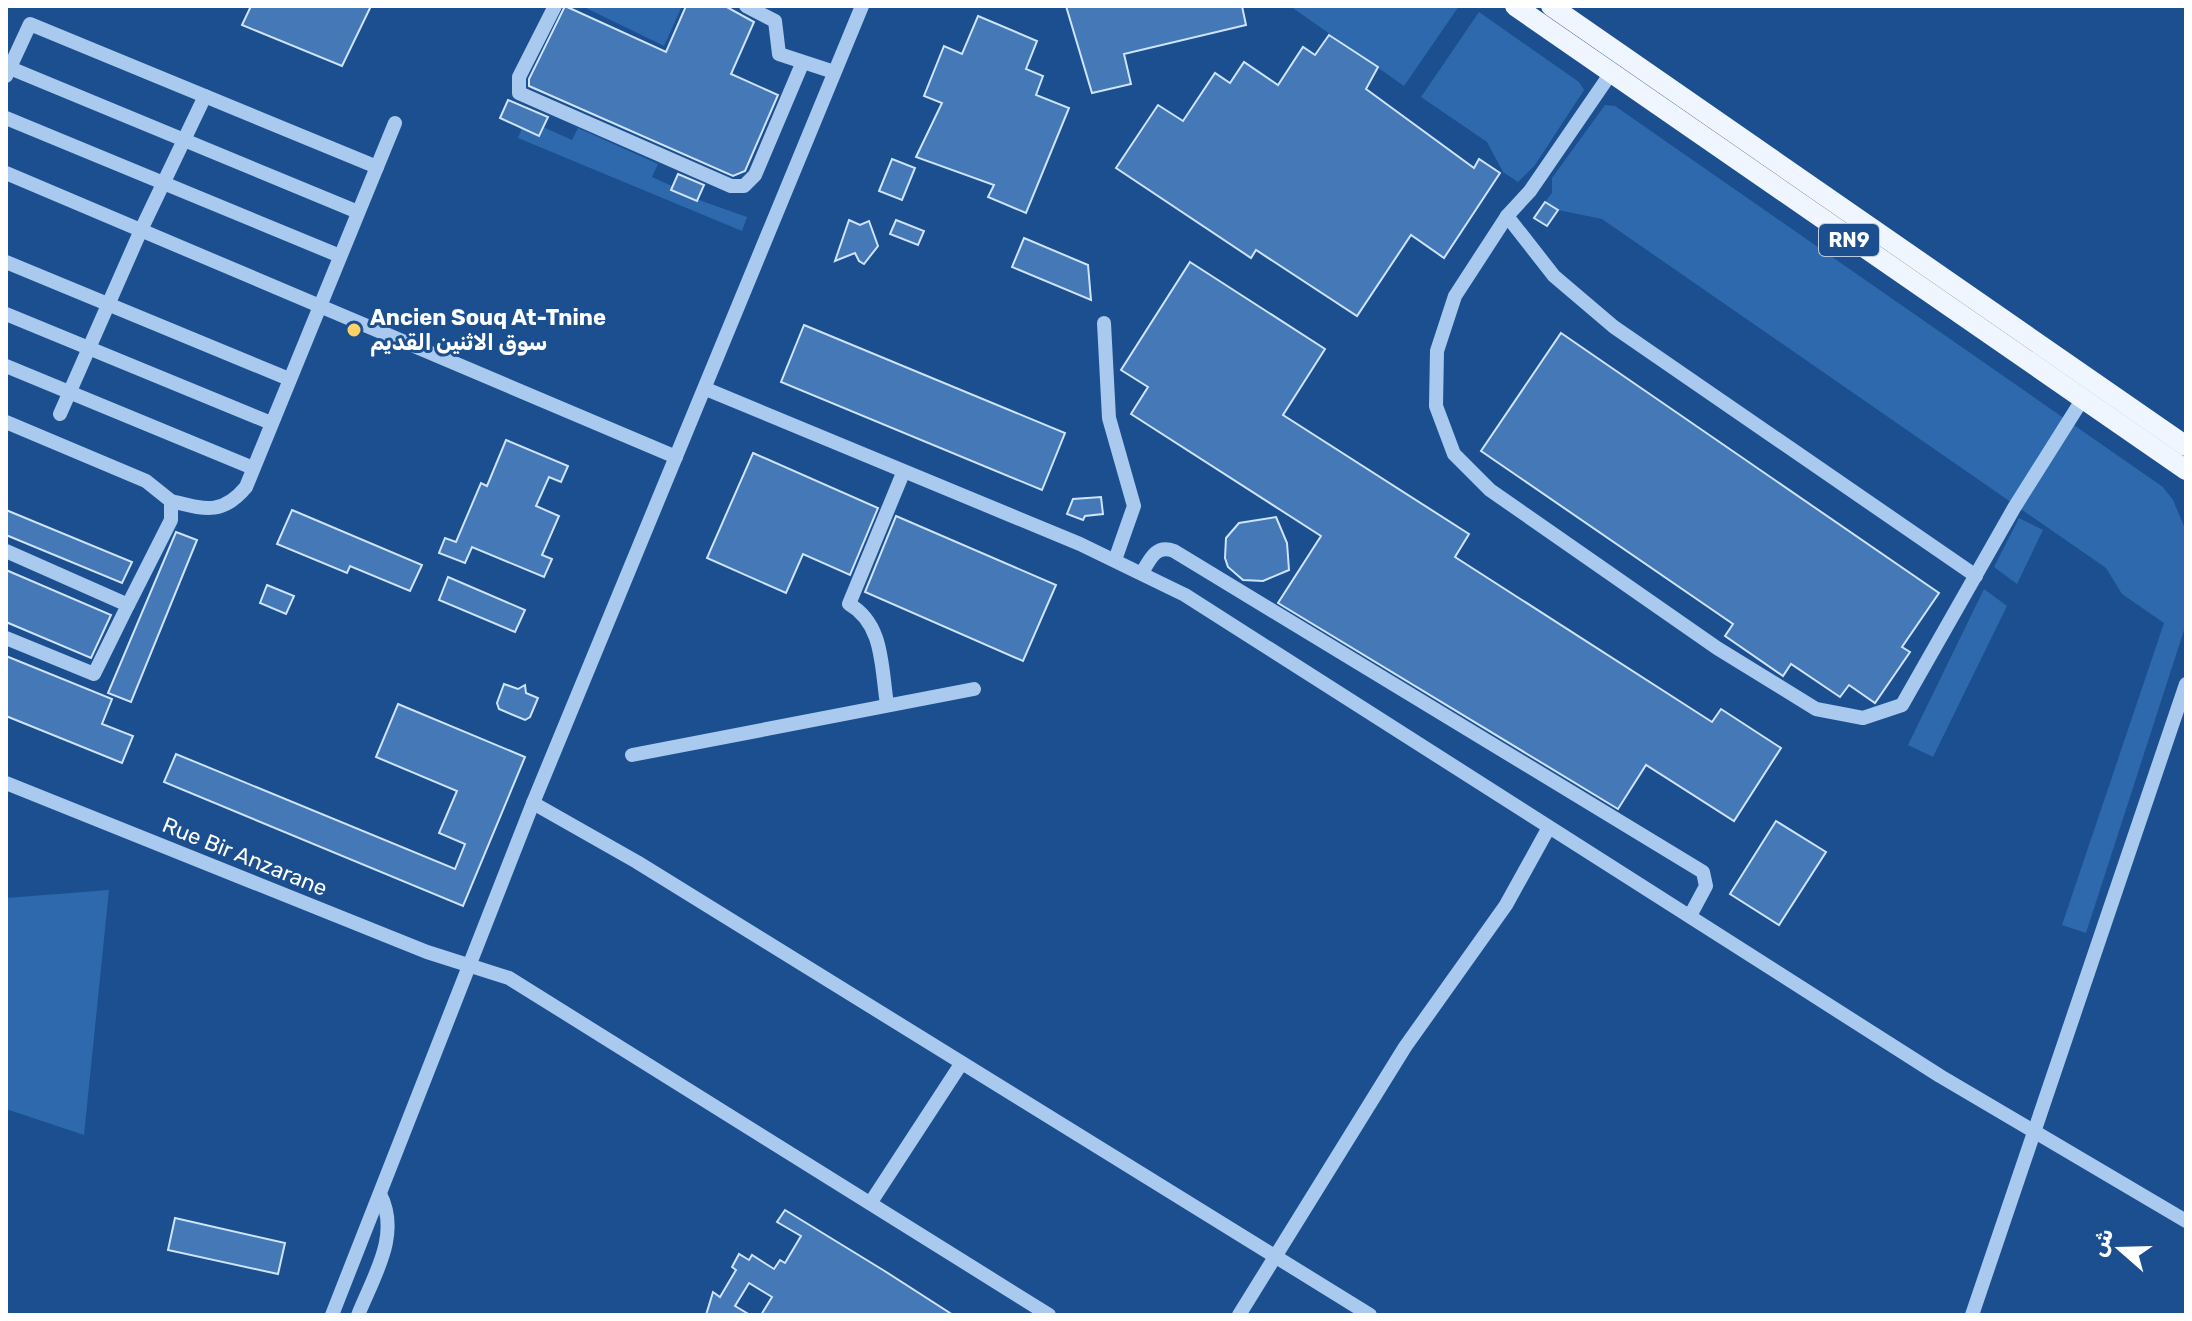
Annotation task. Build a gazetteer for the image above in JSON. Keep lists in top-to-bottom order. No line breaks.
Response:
{"streets":{"main road":["RN9"],"street":["Rue Bir Anzarane"]},"places":["Ancien Souq At-Tnine سوق الاثنين القديم"],"north":"left"}
